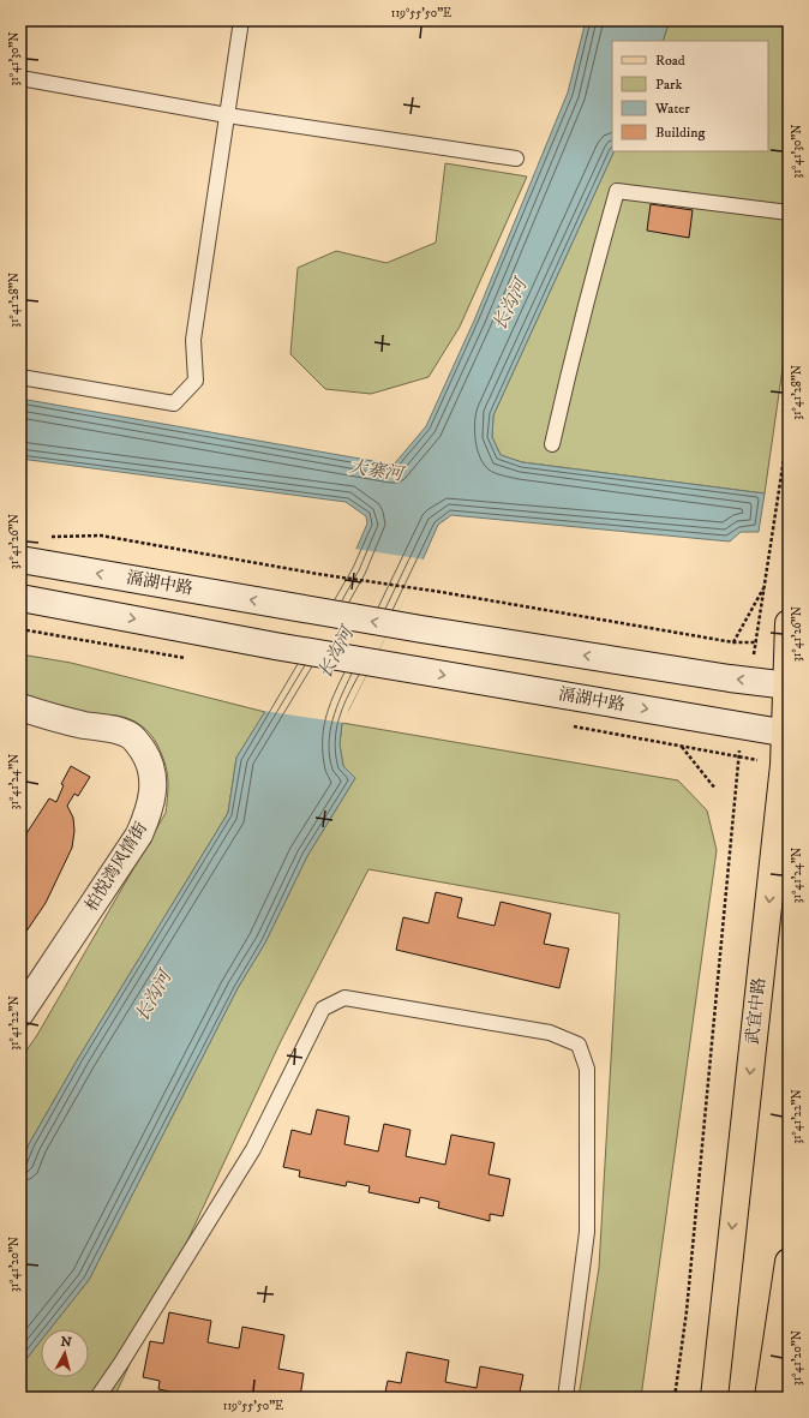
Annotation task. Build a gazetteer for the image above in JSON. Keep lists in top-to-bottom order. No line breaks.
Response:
{"streets":{"main road":["滆湖中路","柏悦湾风情街","武宜中路"]},"crossings":[["滆湖中路","武宜中路"]],"one_way":["武宜中路"],"water":["长沟河","大寨河"],"legend":["Road","Park","Water","Building"],"north":"top","coordinates":["119°55'50\"E","31°41'30\"N","31°41'28\"N","31°41'26\"N","31°41'24\"N","31°41'22\"N","31°41'20\"N"]}
